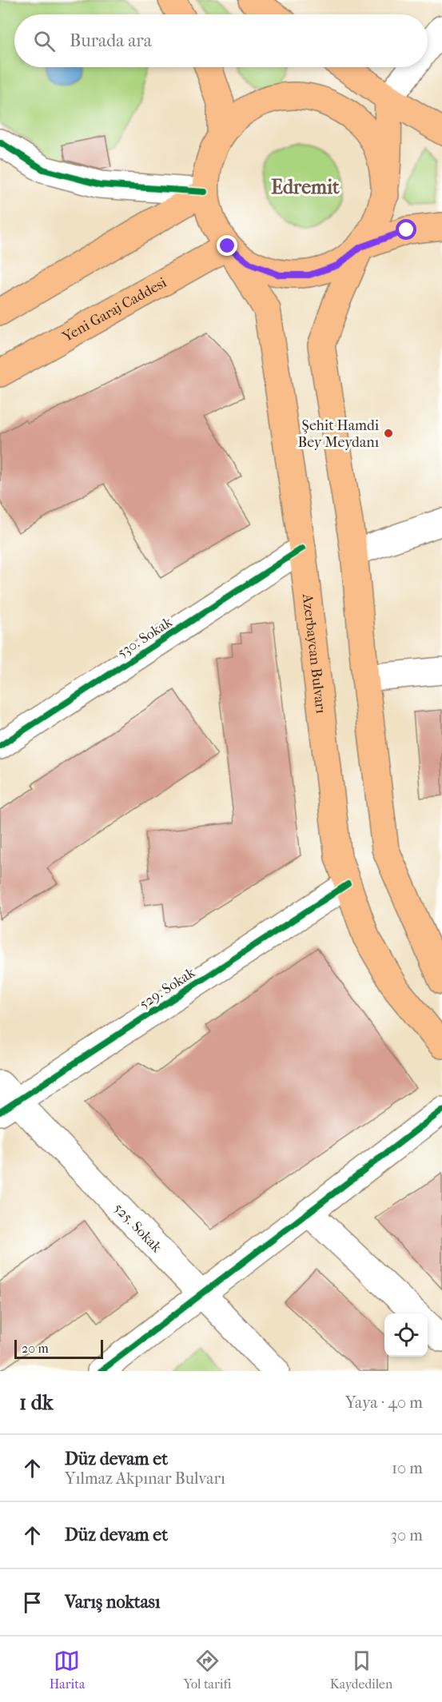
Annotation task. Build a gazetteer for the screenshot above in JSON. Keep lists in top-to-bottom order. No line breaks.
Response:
{"streets":{"main road":["Yeni Garaj Caddesi","Azerbaycan Bulvarı"],"street":["530. Sokak","529. Sokak","525. Sokak"]},"crossings":[["Yeni Garaj Caddesi","Azerbaycan Bulvarı"],["530. Sokak","Azerbaycan Bulvarı"],["Azerbaycan Bulvarı","529. Sokak"],["529. Sokak","525. Sokak"]],"districts":["Edremit"],"places":["Şehit Hamdi Bey Meydanı"],"scale_bar":"20 m","page":{"search":"Burada ara","scale":"20 m","heading":["1 dk","Yaya · 40 m"],"list":[["Düz devam et","Yılmaz Akpınar Bulvarı","10 m"],["Düz devam et","30 m"],"Varış noktası"],"nav":["Harita","Yol tarifi","Kaydedilen"]}}
